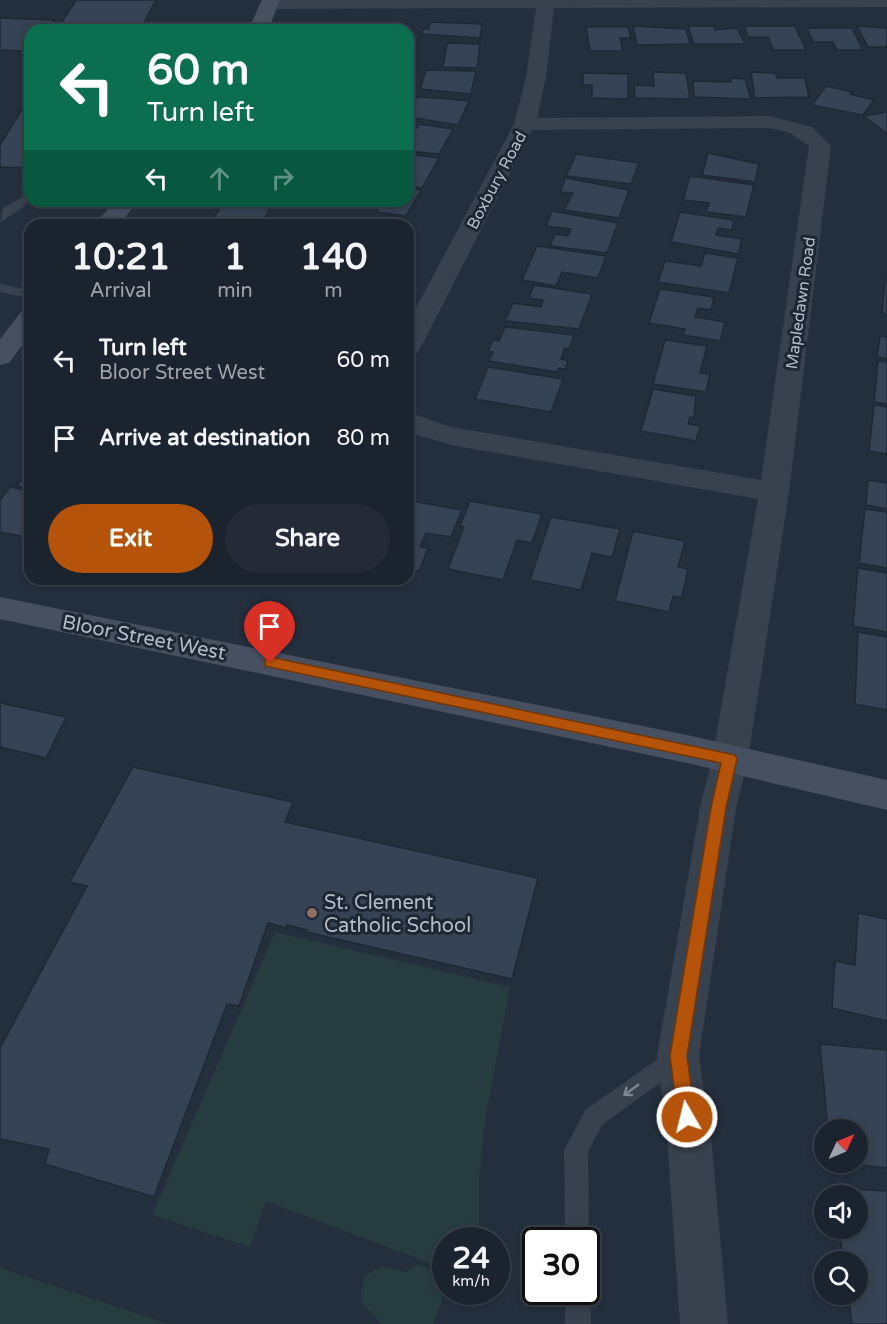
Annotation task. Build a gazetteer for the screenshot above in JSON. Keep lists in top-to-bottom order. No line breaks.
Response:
{"streets":{"main road":["Bloor Street West"],"street":["Boxbury Road","Mapledawn Road"]},"crossings":[["Boxbury Road","Mapledawn Road"],["Mapledawn Road","Bloor Street West"]],"places":["St. Clement Catholic School"],"north":"top right","page":{"turn":["60 m","Turn left"],"eta":["10:21","Arrival","1","min","140","m"],"list":[{"name":"Turn left","note":"Bloor Street West","value":"60 m"},{"name":"Arrive at destination","value":"80 m"}],"buttons":["Exit","Share"],"speed":"24 km/h","limit":"30"}}
